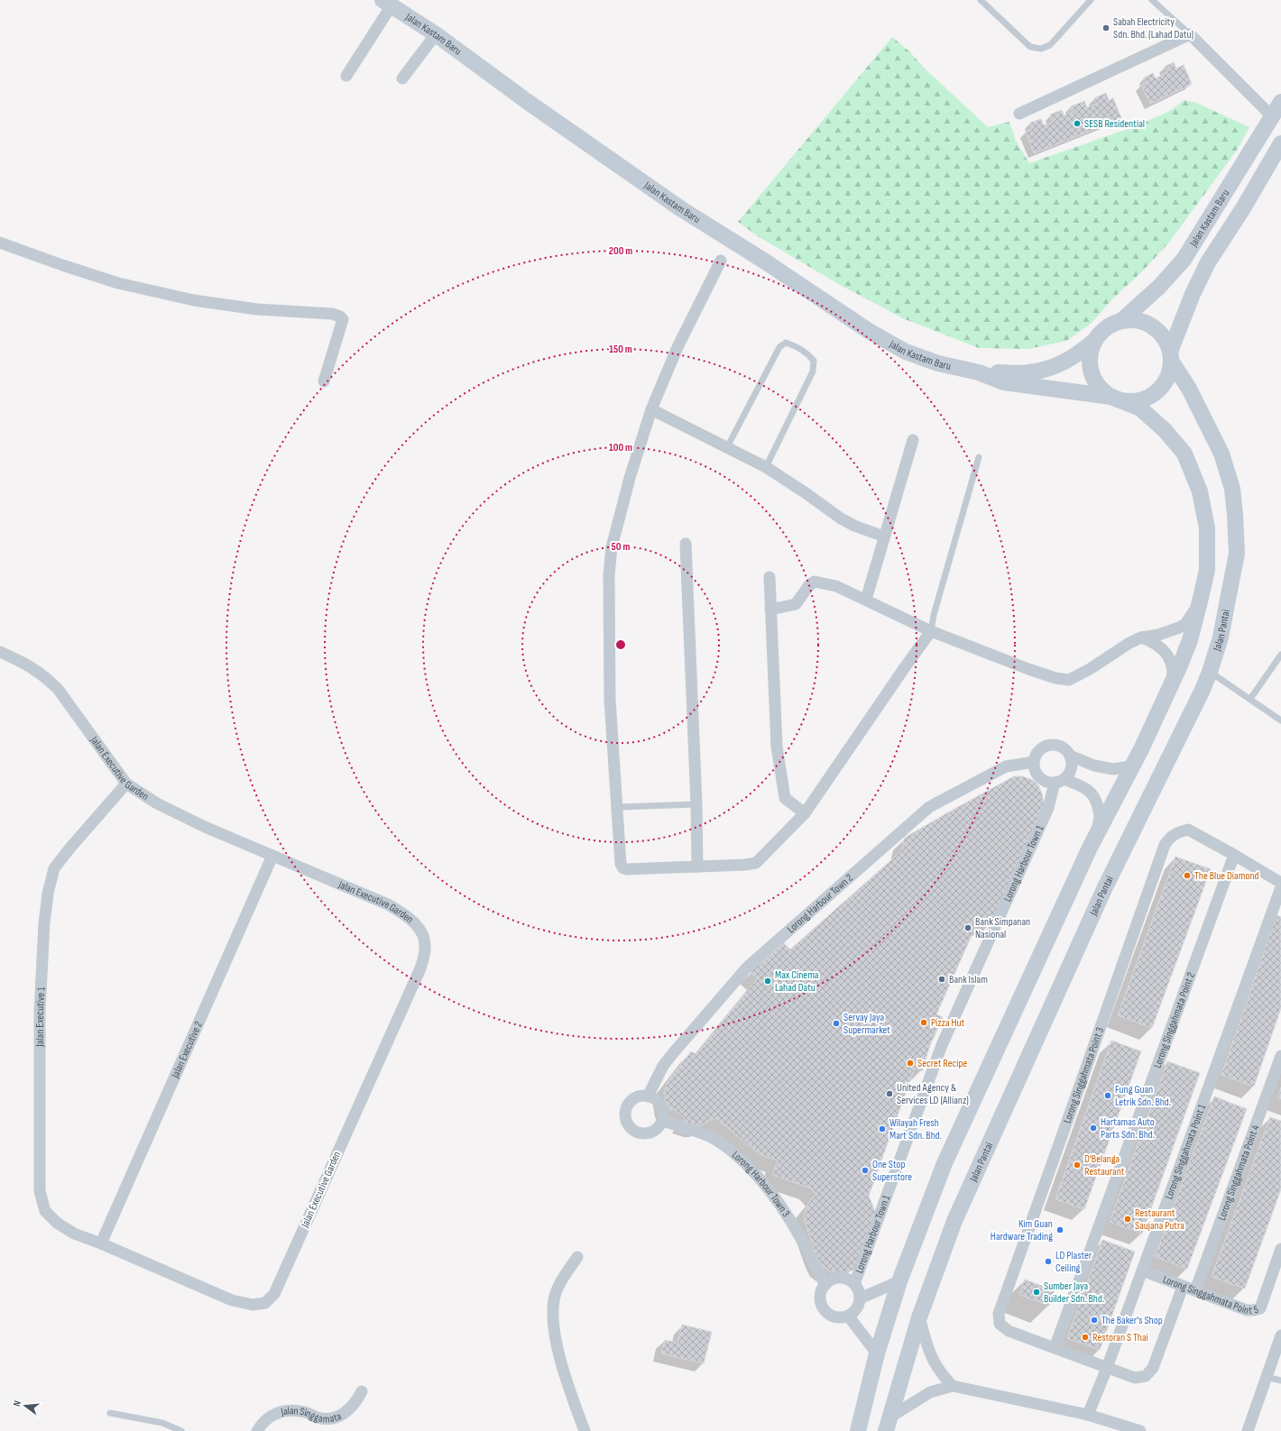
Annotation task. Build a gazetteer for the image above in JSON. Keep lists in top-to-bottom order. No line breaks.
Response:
{"streets":{"street":["Jalan Kastam Baru","Jalan Pantai","Jalan Executive Garden","Lorong Harbour Town 1","Lorong Harbour Town 2","Jalan Executive 1","Lorong Singgahmata Point 2","Jalan Executive 2","Lorong Singgahmata Point 3","Lorong Singgahmata Point 1","Lorong Singgahmata Point 4","Lorong Harbour Town 3","Lorong Singgahmata Point 5","Jalan Singgamata"]},"crossings":[["Jalan Kastam Baru","Jalan Pantai"],["Jalan Executive Garden","Jalan Executive 1"],["Jalan Executive Garden","Jalan Executive 2"],["Lorong Harbour Town 1","Lorong Harbour Town 2"],["Lorong Harbour Town 1","Lorong Harbour Town 3"],["Lorong Harbour Town 2","Lorong Harbour Town 3"],["Jalan Executive 1","Jalan Executive 2"],["Lorong Singgahmata Point 2","Lorong Singgahmata Point 3"],["Lorong Singgahmata Point 3","Lorong Singgahmata Point 1"],["Lorong Singgahmata Point 3","Lorong Singgahmata Point 5"],["Lorong Singgahmata Point 1","Lorong Singgahmata Point 5"],["Lorong Singgahmata Point 4","Lorong Singgahmata Point 5"]],"places":["Sabah Electricity Sdn. Bhd. (Lahad Datu)","SESB Residential","The Blue Diamond","Bank Simpanan Nasional","Bank Islam","Max Cinema Lahad Datu","Pizza Hut","Servay Jaya Supermarket","Secret Recipe","United Agency & Services LD (Allianz)","Fung Guan Letrik Sdn. Bhd.","Hartamas Auto Parts Sdn. Bhd.","Wilayah Fresh Mart Sdn. Bhd.","D'Belanga Restaurant","One Stop Superstore","Restaurant Saujana Putra","Kim Guan Hardware Trading","LD Plaster Ceiling","Sumber Jaya Builder Sdn. Bhd.","The Baker's Shop","Restoran S Thai"],"north":"left","rings":["200 m","150 m","100 m","50 m"]}
